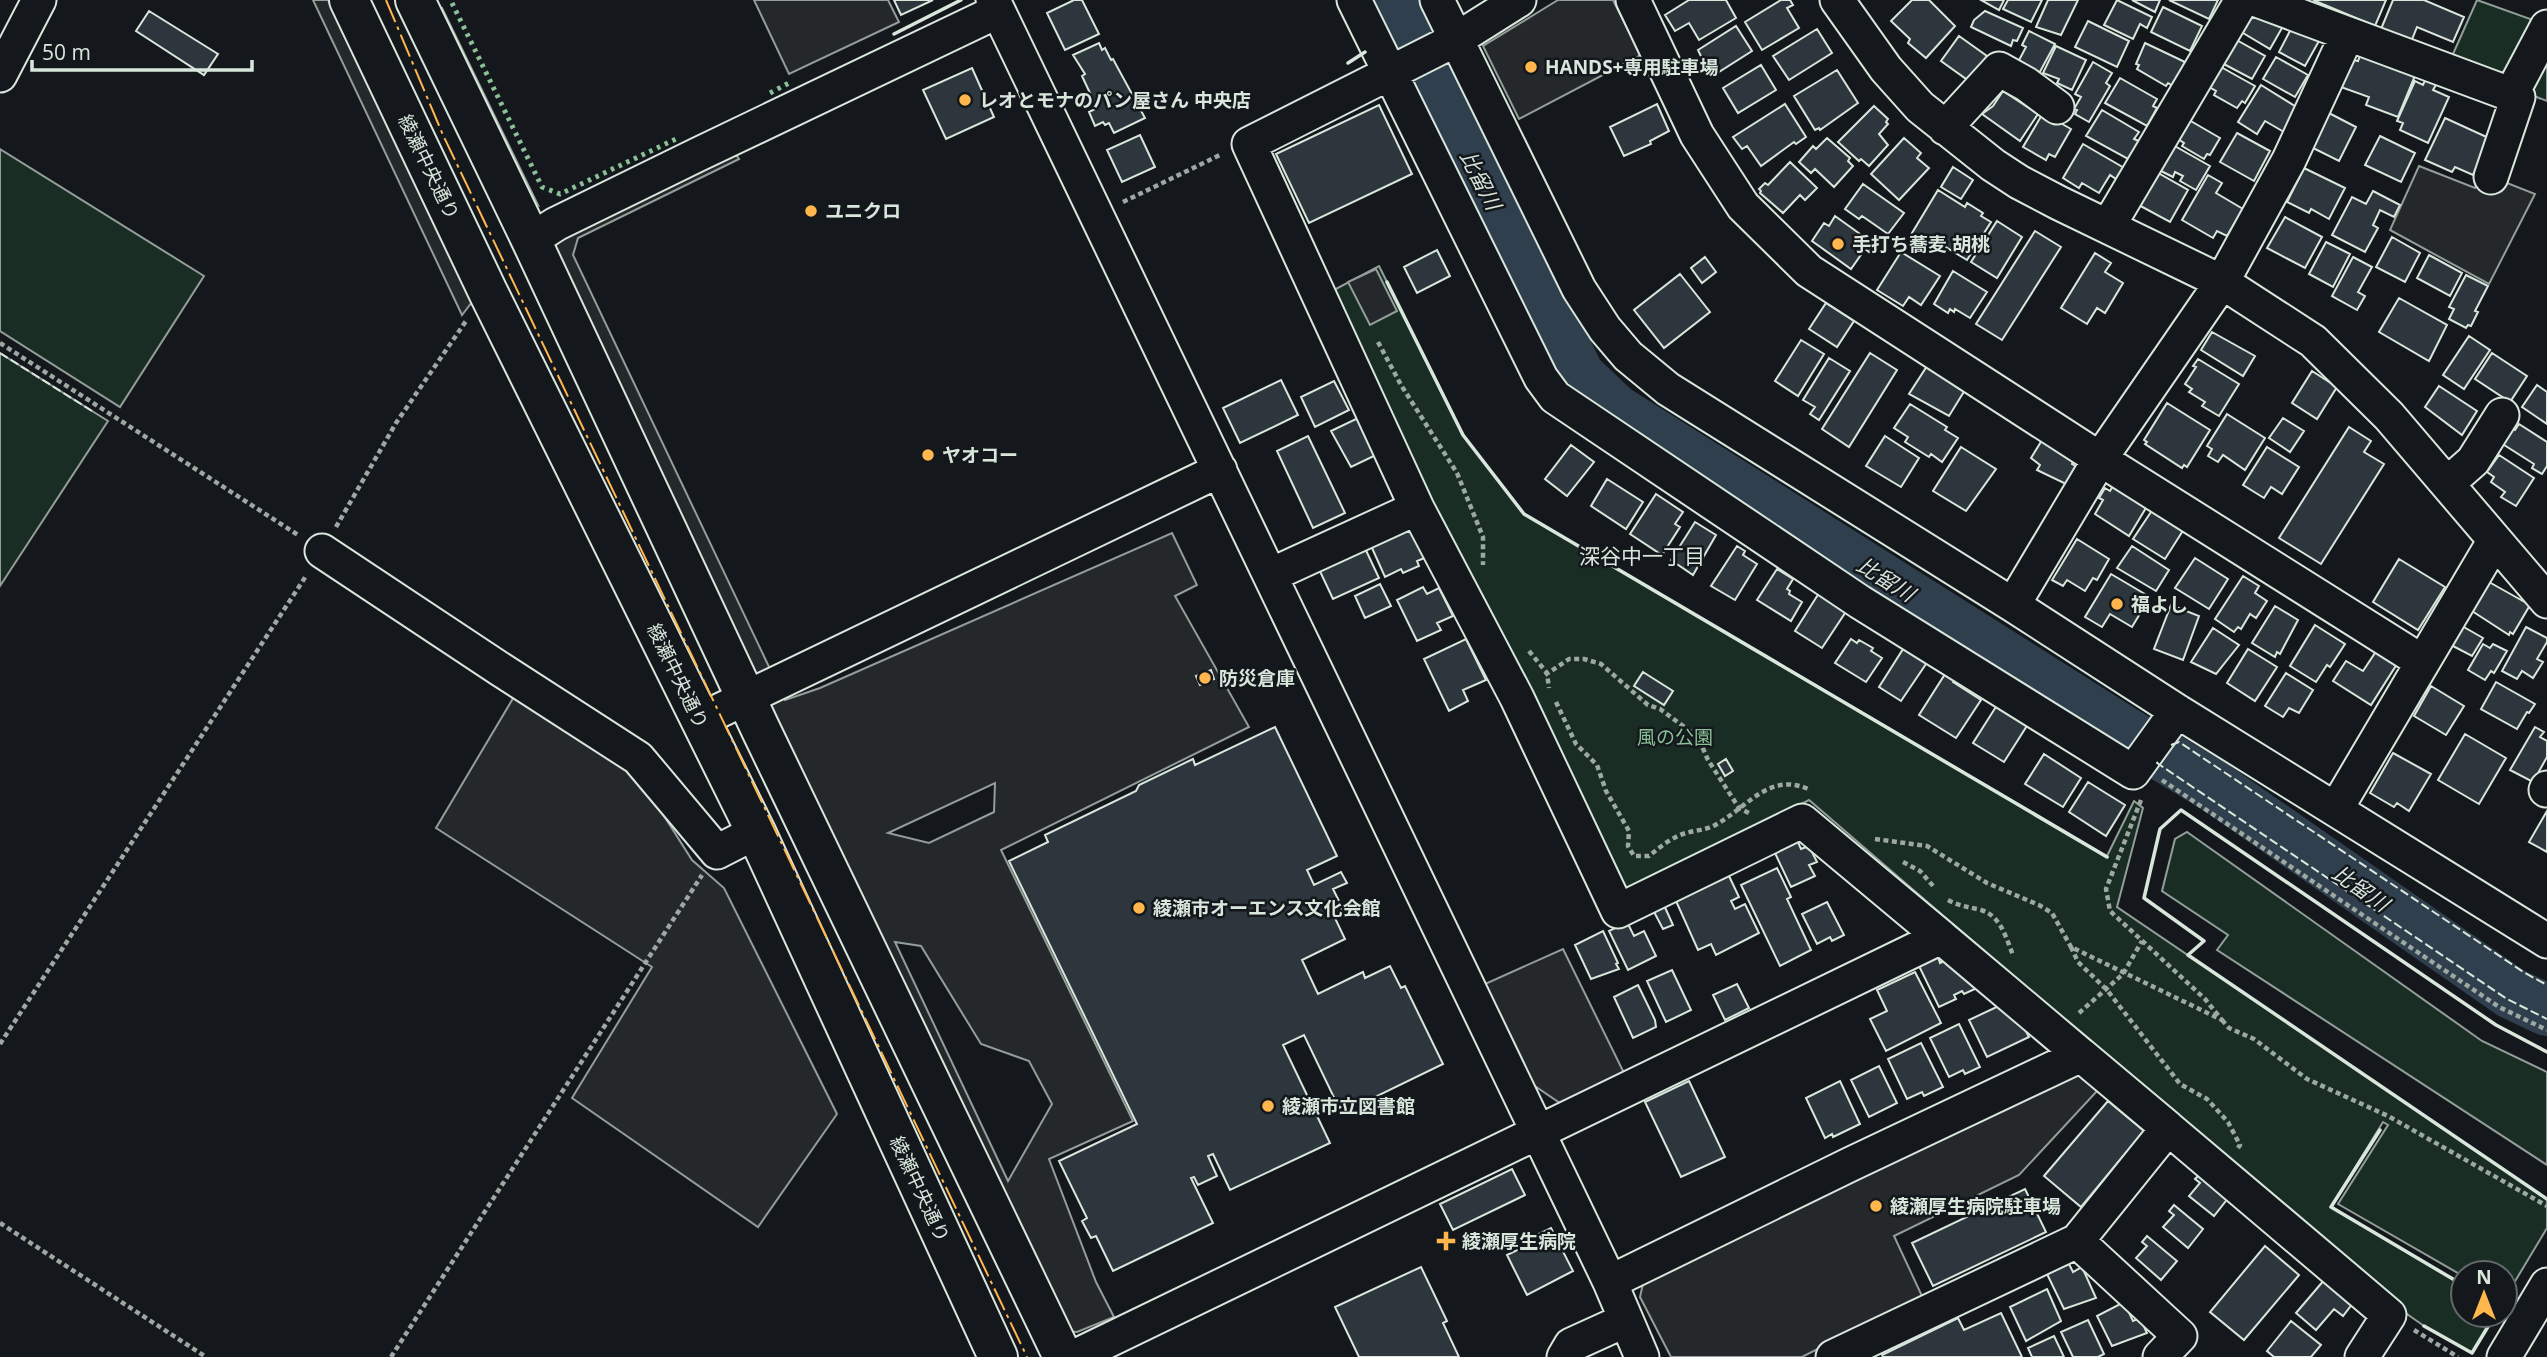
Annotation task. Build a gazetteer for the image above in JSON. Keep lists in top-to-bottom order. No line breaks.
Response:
{"streets":{"main road":["綾瀬中央通り"]},"districts":["深谷中一丁目"],"water":["比留川"],"parks":["風の公園"],"places":{"other":["HANDS+専用駐車場","レオとモナのパン屋さん 中央店","ユニクロ","手打ち蕎麦 胡桃","ヤオコー","福よし","防災倉庫","綾瀬市オーエンス文化会館","綾瀬市立図書館","綾瀬厚生病院駐車場"],"health":["綾瀬厚生病院"]},"scale_bar":"50 m","north":"top"}
